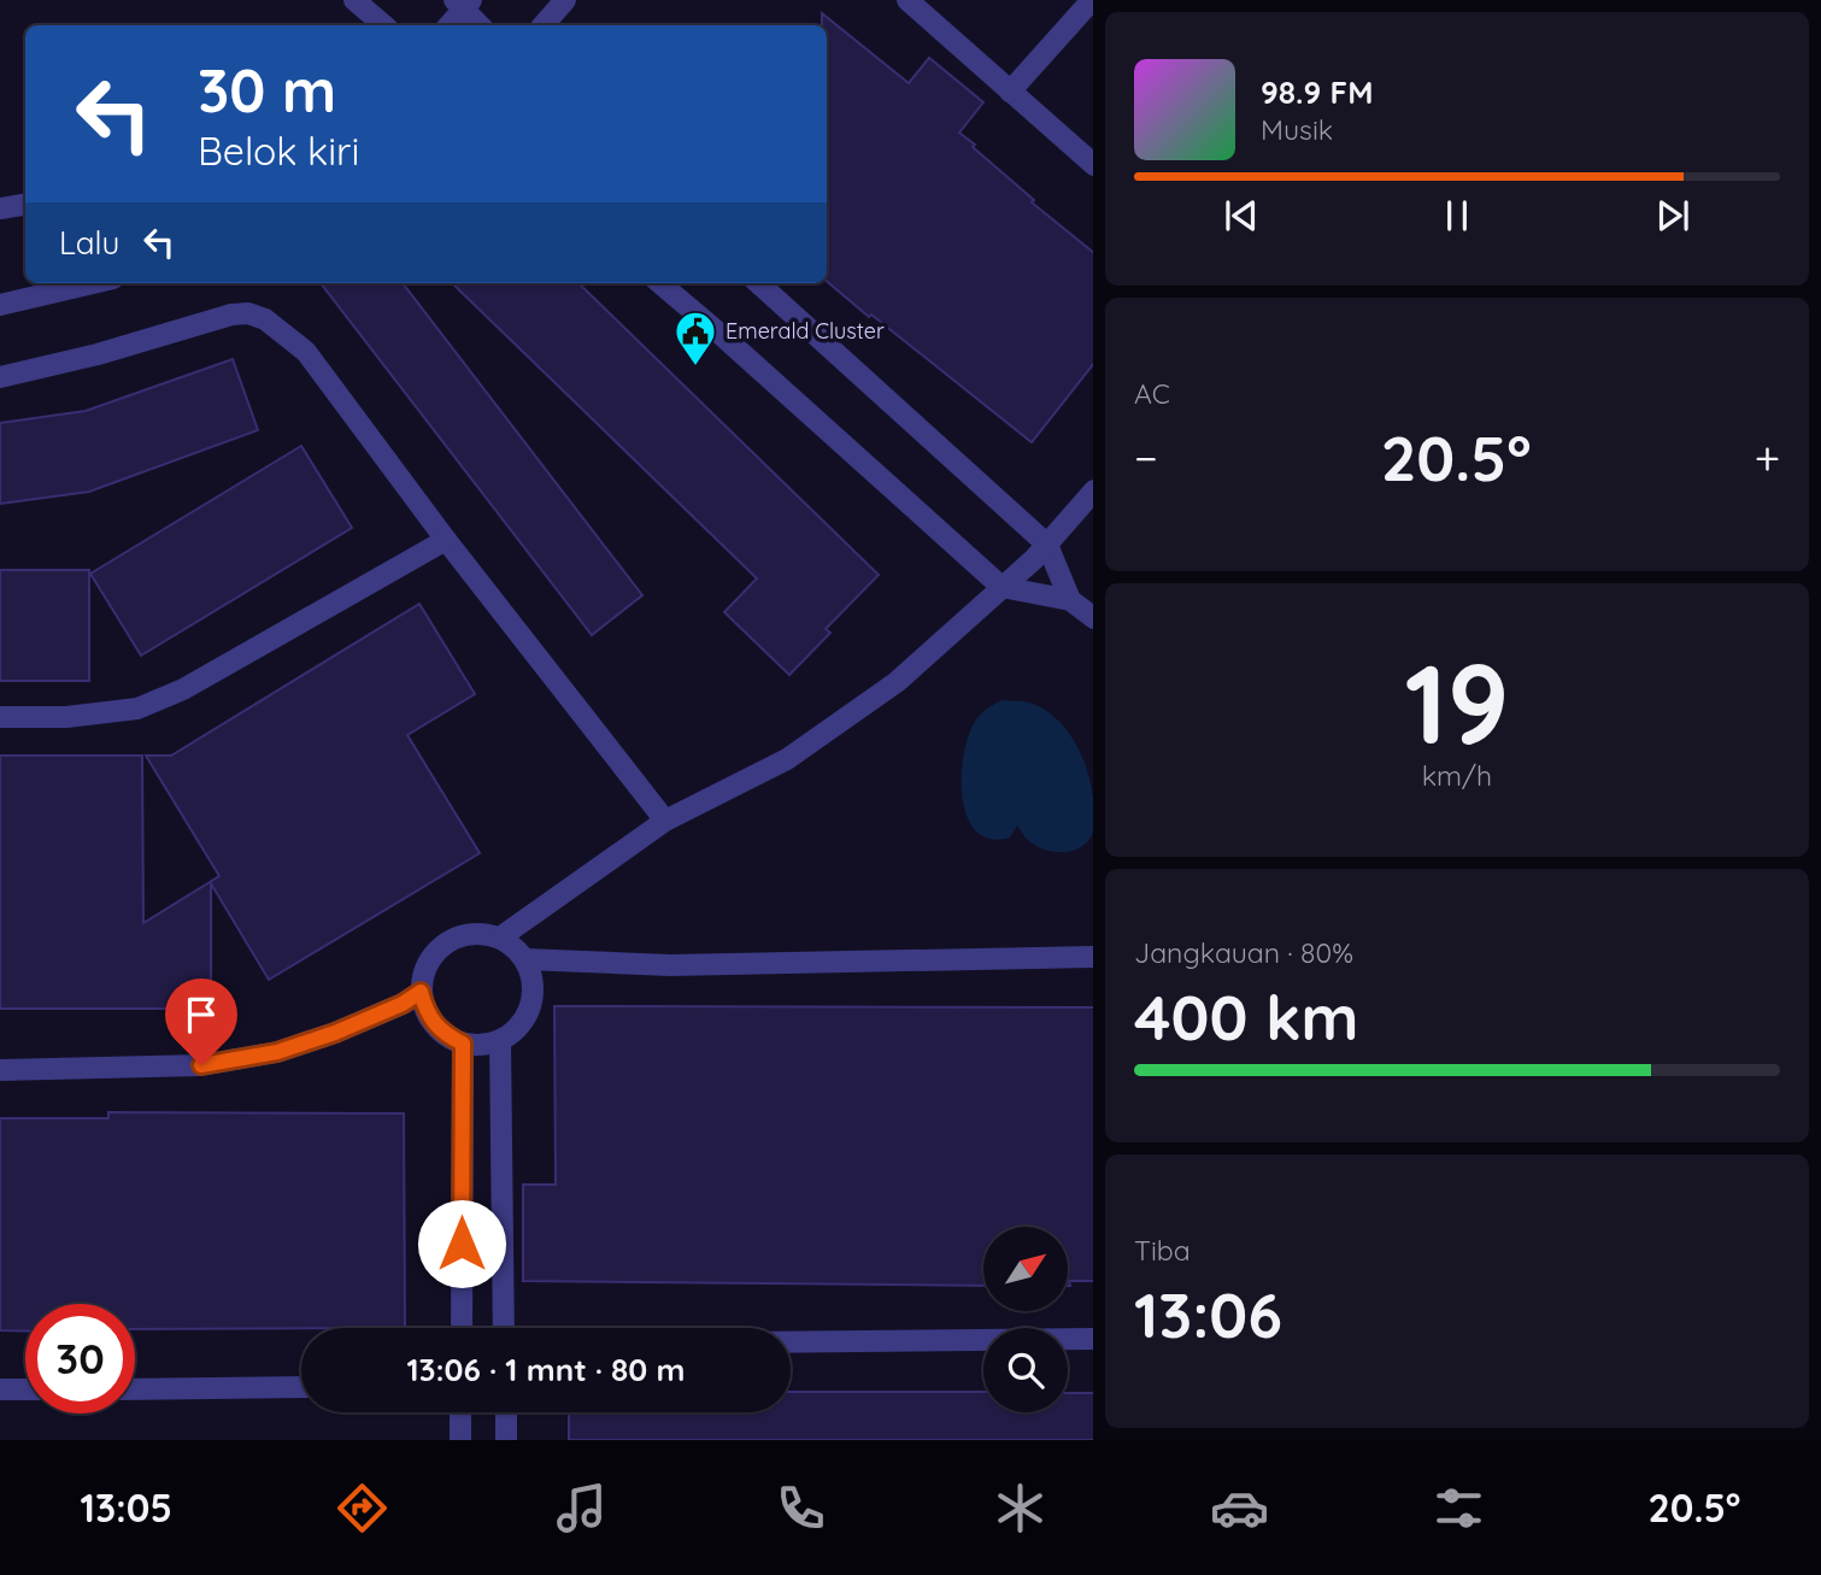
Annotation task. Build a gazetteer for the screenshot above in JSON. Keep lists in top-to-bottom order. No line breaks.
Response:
{"places":{"public building":["Emerald Cluster"]},"north":"top right","page":{"turn":["30 m","Belok kiri"],"song":["98.9 FM","Musik"],"then":"Lalu","tile":["AC",["19","km/h"],["Jangkauan · 80%","400 km"],["Tiba","13:06"]],"heat":["−","20.5°","+"],"limit":"30","trip":"13:06 · 1 mnt · 80 m","tabs":["13:05","20.5°"]}}
